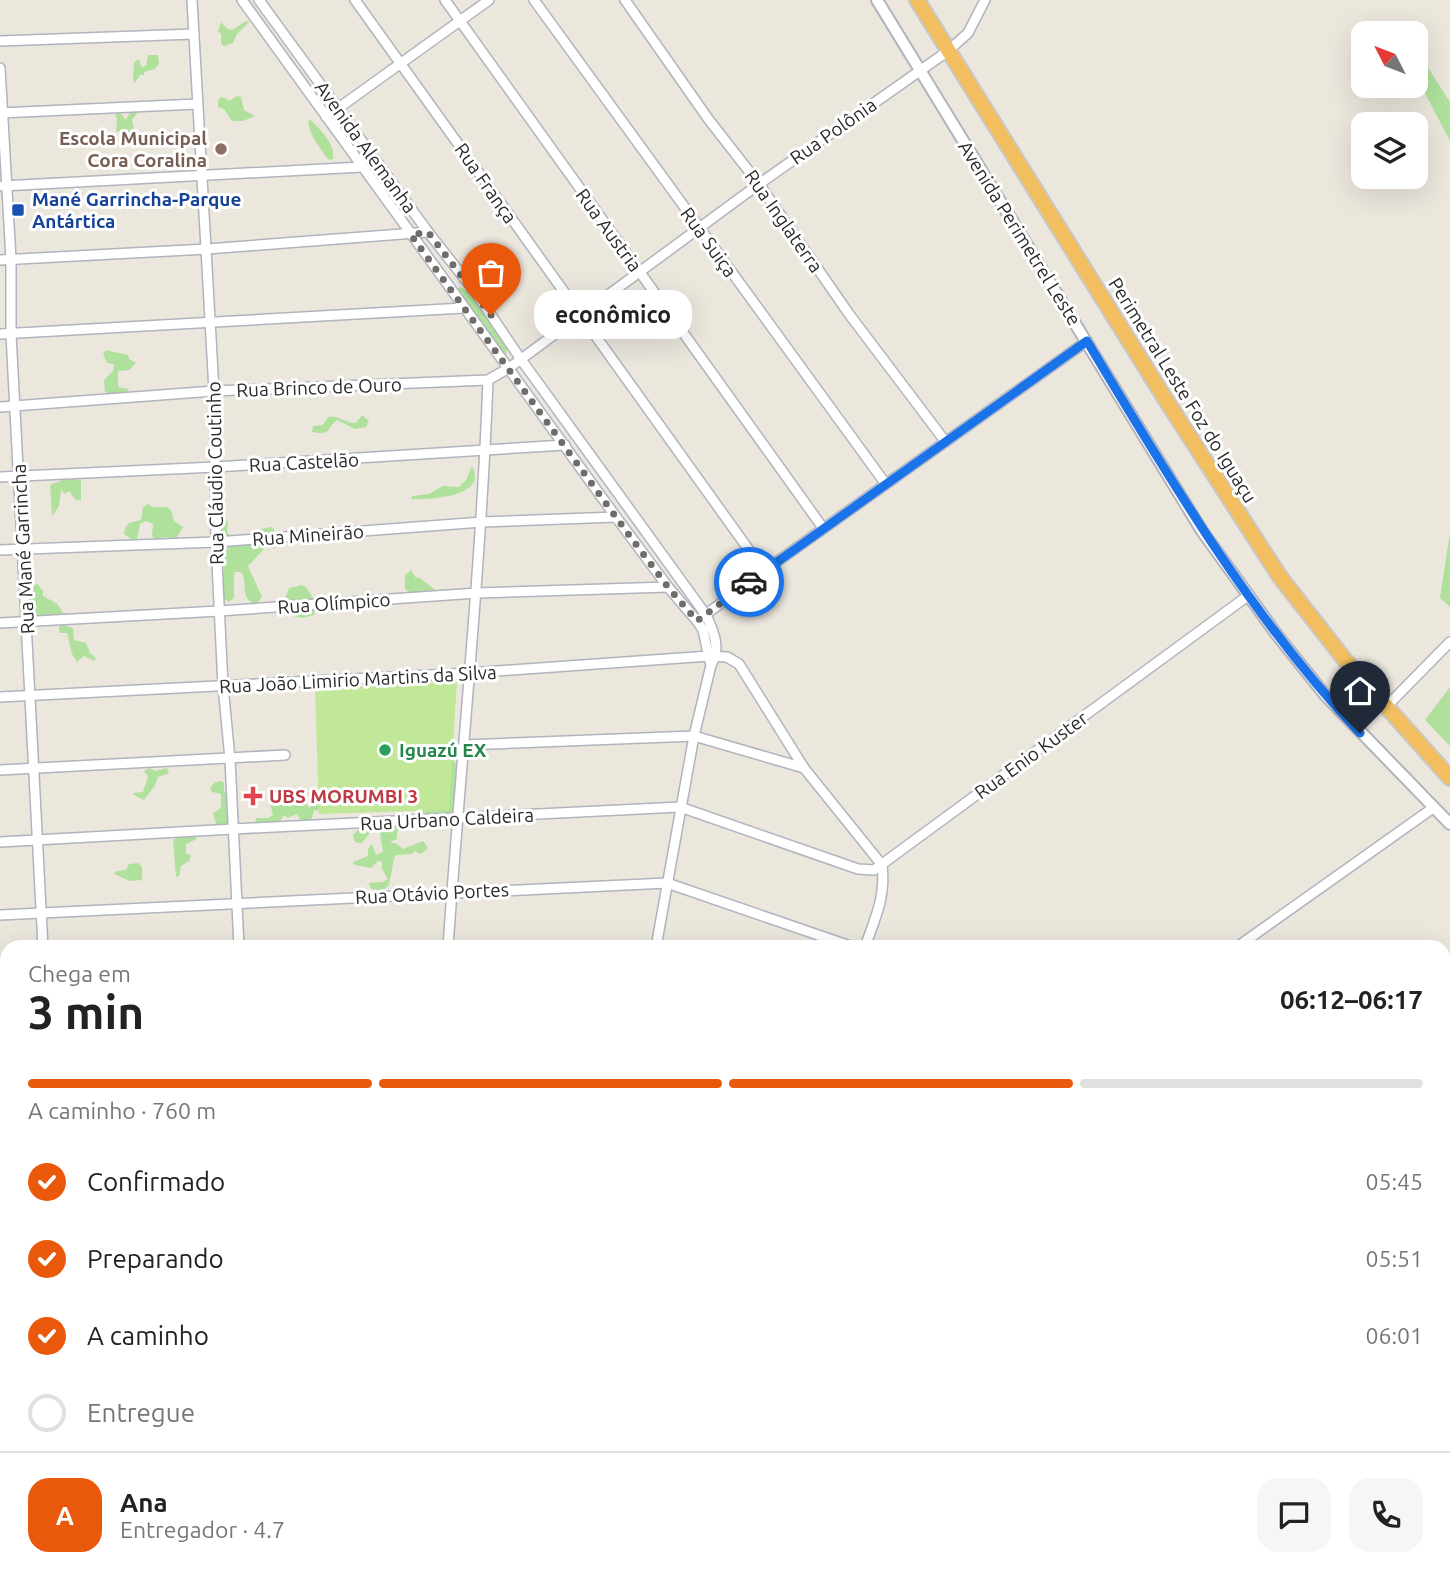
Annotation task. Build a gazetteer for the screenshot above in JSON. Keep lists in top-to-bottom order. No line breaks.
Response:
{"streets":{"highway":["Perimetral Leste Foz do Iguaçu"],"street":["Rua Polônia","Avenida Alemanha","Rua França","Rua Inglaterra","Rua Austria","Avenida Perimetrel Leste","Rua Suiça","Rua Brinco de Ouro","Rua Castelão","Rua Cláudio Coutinho","Rua Mineirão","Rua Mané Garrincha","Rua Olímpico","Rua João Limirio Martins da Silva","Rua Enio Kuster","Rua Urbano Caldeira","Rua Otávio Portes"]},"crossings":[["Rua Polônia","Avenida Alemanha"],["Rua Polônia","Rua França"],["Rua Polônia","Rua Inglaterra"],["Rua Polônia","Rua Austria"],["Rua Polônia","Avenida Perimetrel Leste"],["Rua Polônia","Rua Suiça"],["Rua Polônia","Rua Brinco de Ouro"],["Rua Polônia","Perimetral Leste Foz do Iguaçu"],["Avenida Alemanha","Rua Brinco de Ouro"],["Avenida Alemanha","Rua Castelão"],["Avenida Alemanha","Rua Mineirão"],["Avenida Alemanha","Rua Olímpico"],["Avenida Alemanha","Rua João Limirio Martins da Silva"],["Avenida Perimetrel Leste","Rua Enio Kuster"],["Rua Brinco de Ouro","Rua Cláudio Coutinho"],["Rua Brinco de Ouro","Rua Mané Garrincha"],["Rua Castelão","Rua Cláudio Coutinho"],["Rua Castelão","Rua Mané Garrincha"],["Rua Cláudio Coutinho","Rua Mineirão"],["Rua Cláudio Coutinho","Rua Olímpico"],["Rua Cláudio Coutinho","Rua João Limirio Martins da Silva"],["Rua Cláudio Coutinho","Rua Urbano Caldeira"],["Rua Cláudio Coutinho","Rua Otávio Portes"],["Rua Mineirão","Rua Mané Garrincha"],["Rua Mané Garrincha","Rua Olímpico"],["Rua Mané Garrincha","Rua João Limirio Martins da Silva"],["Rua Mané Garrincha","Rua Urbano Caldeira"],["Rua Mané Garrincha","Rua Otávio Portes"],["Rua Enio Kuster","Rua Urbano Caldeira"]],"places":{"other":["Escola Municipal Cora Coralina","econômico","Iguazú EX"],"transit":["Mané Garrincha-Parque Antártica"],"health":["UBS MORUMBI 3"]},"north":"top left","page":{"bubble":"econômico","heading":["3 min","Chega em","06:12–06:17"],"panel":["Ana","Entregador · 4.7"],"bar":"A caminho · 760 m","list":[["Confirmado","05:45"],["Preparando","05:51"],["A caminho","06:01"],"Entregue"],"round":"A"}}
